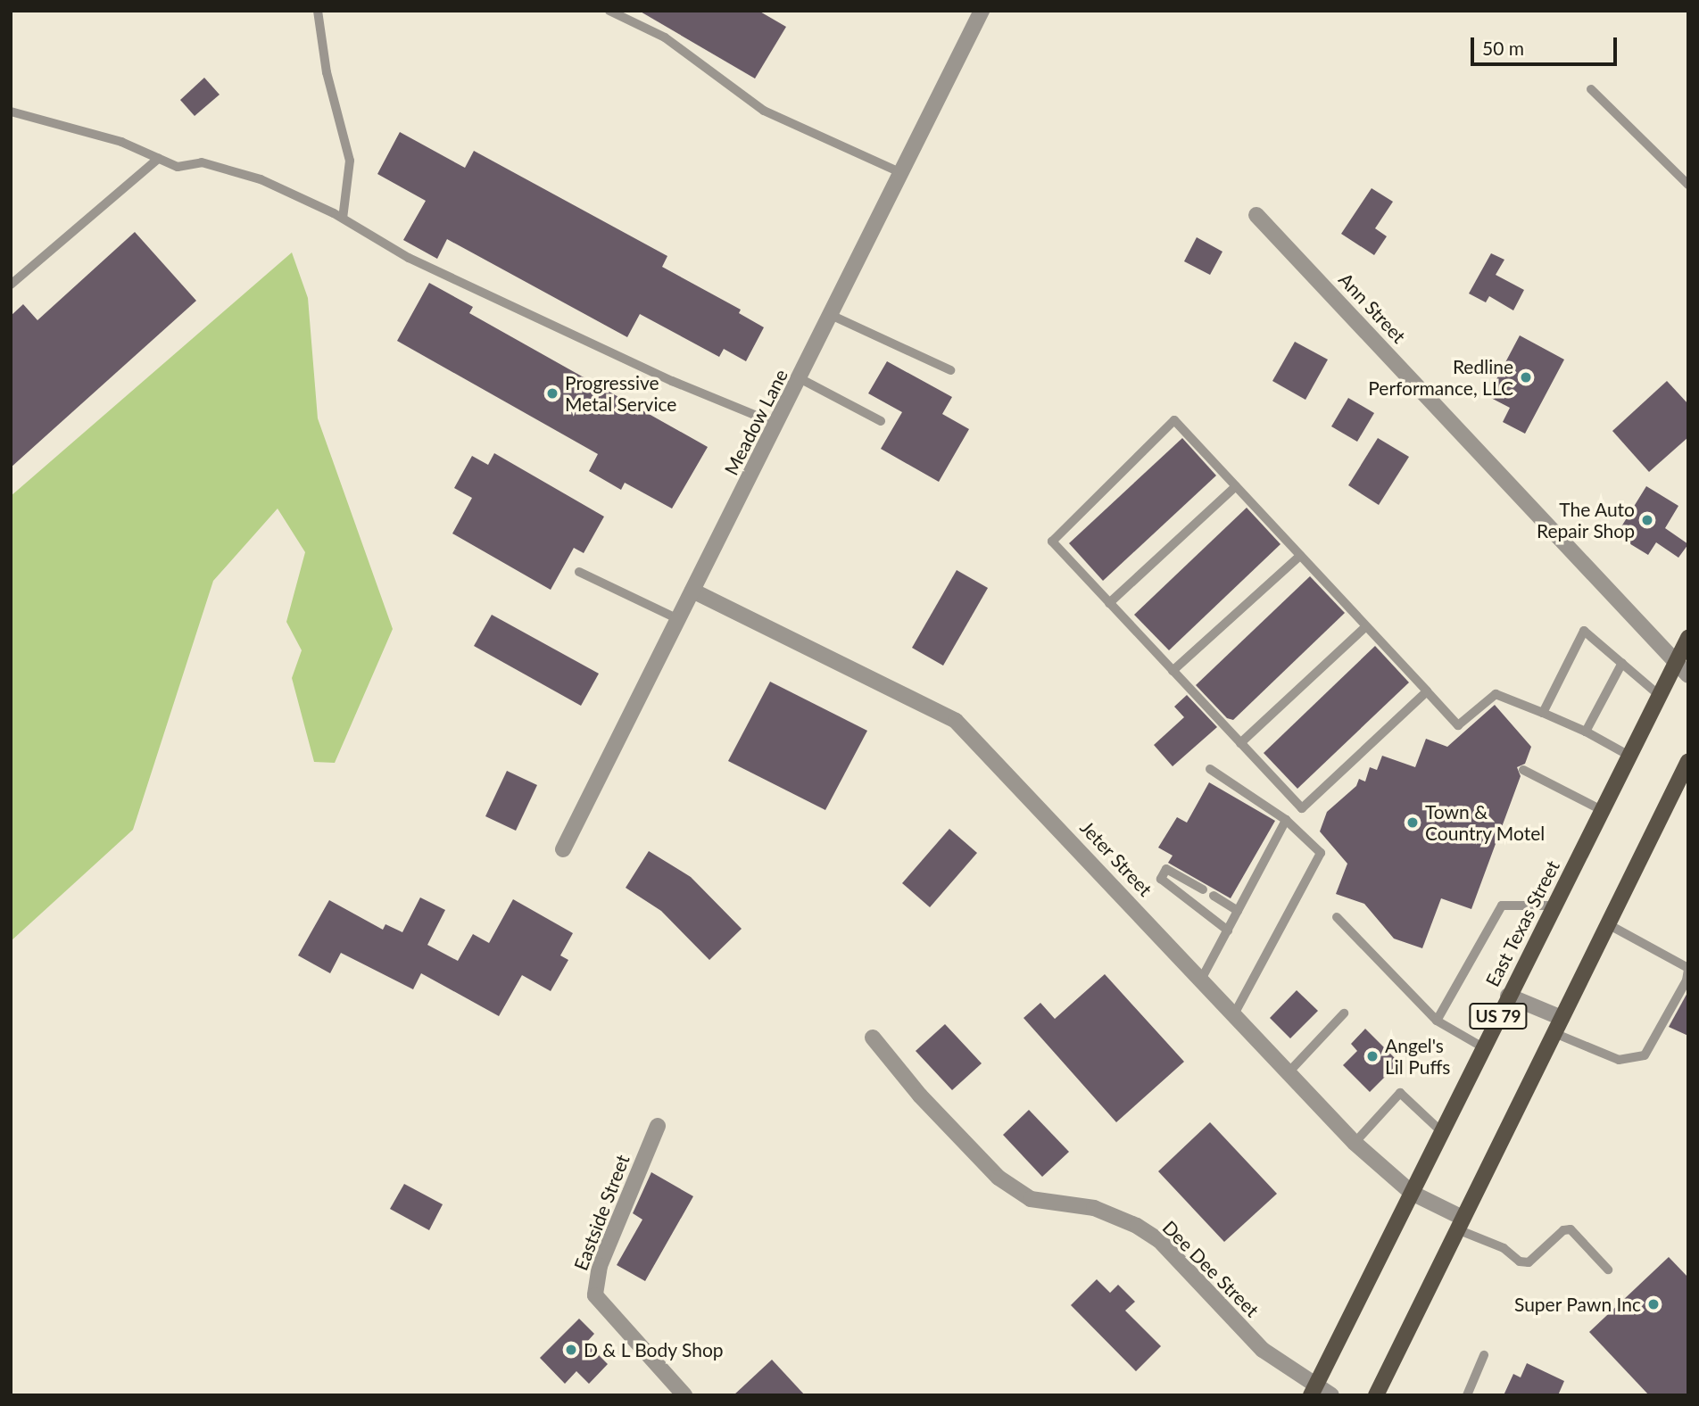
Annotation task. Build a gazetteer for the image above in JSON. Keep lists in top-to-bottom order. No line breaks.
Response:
{"streets":{"main road":["East Texas Street","US 79"],"street":["Ann Street","Meadow Lane","Jeter Street","Eastside Street","Dee Dee Street"]},"crossings":[["Ann Street","East Texas Street"],["Meadow Lane","Jeter Street"],["Jeter Street","East Texas Street"],["Jeter Street","US 79"],["East Texas Street","Dee Dee Street"]],"places":["Redline Performance, LLC","Progressive Metal Service","The Auto Repair Shop","Town & Country Motel","Angel's Lil Puffs","Super Pawn Inc","D & L Body Shop"],"scale_bar":"50 m"}
